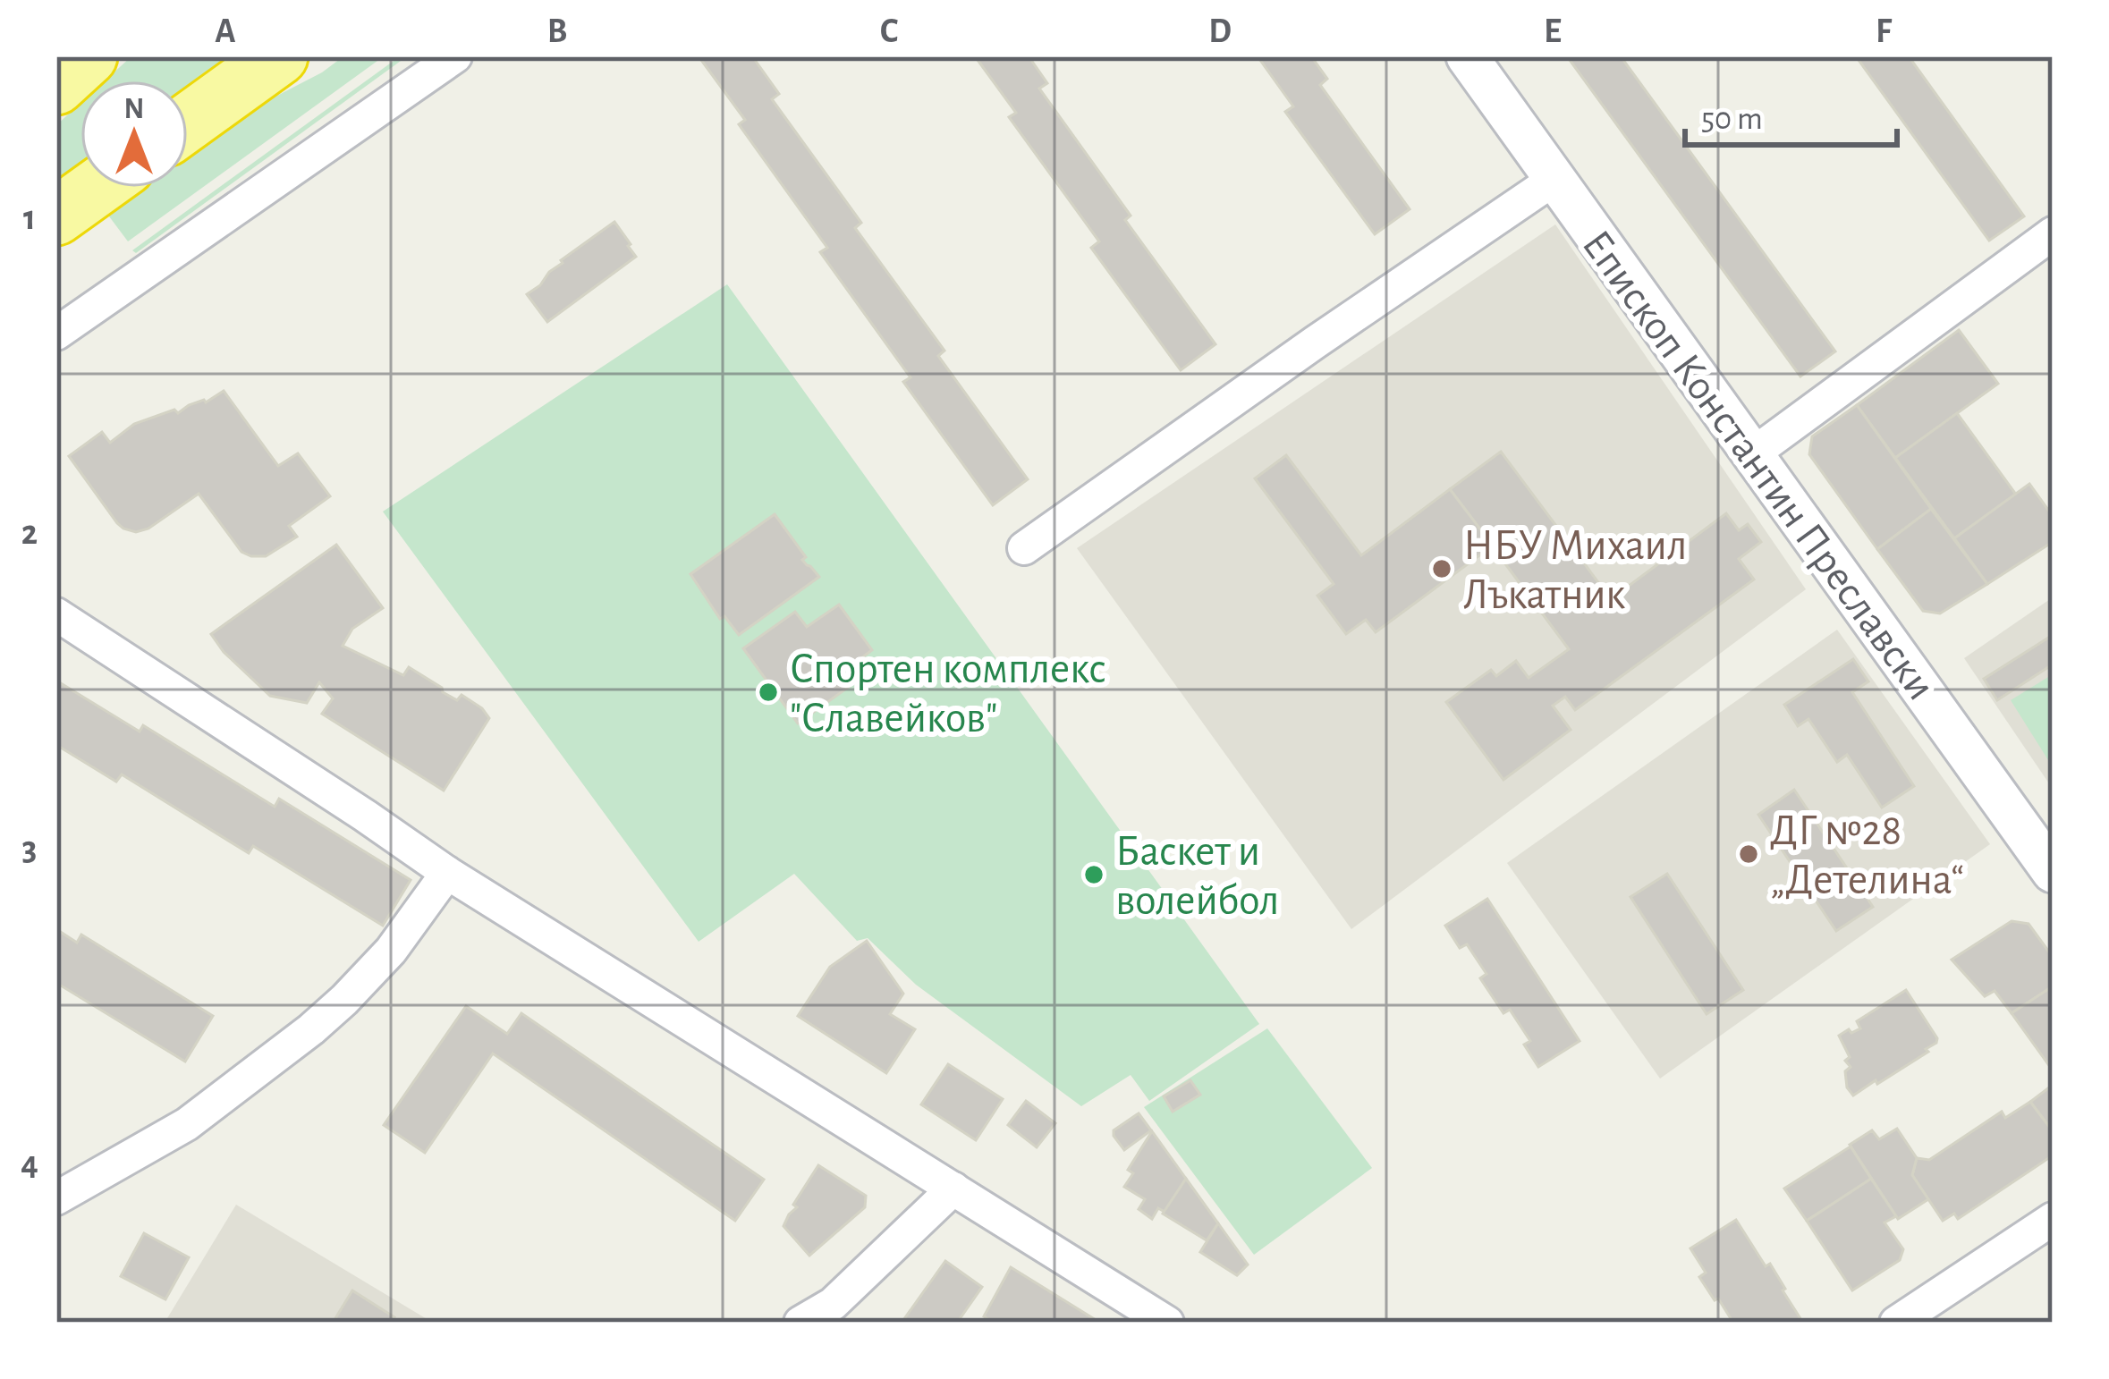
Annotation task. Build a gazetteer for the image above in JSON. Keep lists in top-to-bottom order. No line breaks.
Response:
{"streets":{"street":["Епископ Константин Преславски"]},"places":["НБУ Михаил Лъкатник","Спортен комплекс \"Славейков\"","ДГ №28 „Детелина“","Баскет и волейбол"],"scale_bar":"50 m","north":"top","grid":{"columns":["A","B","C","D","E","F"],"rows":["1","2","3","4"]}}
